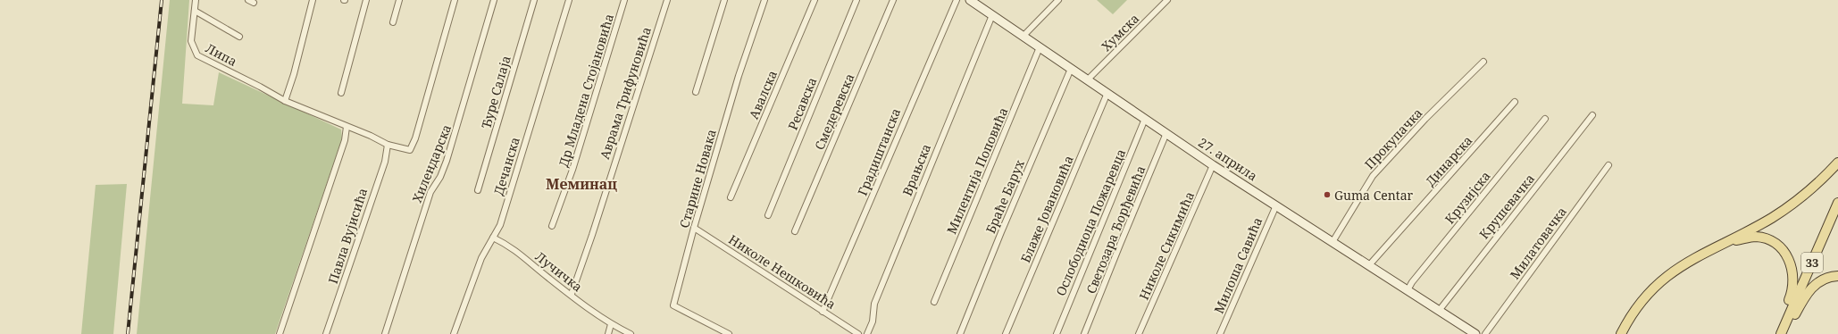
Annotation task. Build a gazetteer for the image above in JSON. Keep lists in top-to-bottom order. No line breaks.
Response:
{"streets":{"main road":["27. априла","33"],"street":["Хумска","Липа","Др Младена Стојановића","Ђуре Салаја","Аврама Трифуновића","Авалска","Ресавска","Смедеревска","Прокупачка","Градиштанска","Динарска","Хилендарска","Дечанска","Врањска","Милентија Поповића","Старине Новака","Браће Барух","Крузијска","Крушевачка","Блаже Јовановића","Ослободиоца Пожаревца","Светозара Ђорђевића","Павла Вујисића","Милатовачка","Николе Сикимића","Милоша Савића","Лучичка","Николе Нешковића"]},"crossings":[["Хумска","27. априла"],["Липа","Павла Вујисића"],["Аврама Трифуновића","Лучичка"],["Прокупачка","27. априла"],["Градиштанска","Николе Нешковића"],["27. априла","Динарска"],["27. априла","Врањска"],["27. априла","Милентија Поповића"],["27. априла","Браће Барух"],["27. априла","Крузијска"],["27. априла","Крушевачка"],["27. априла","Блаже Јовановића"],["27. априла","Ослободиоца Пожаревца"],["27. априла","Светозара Ђорђевића"],["27. априла","Николе Сикимића"],["27. априла","Милоша Савића"],["Дечанска","Лучичка"],["Старине Новака","Николе Нешковића"]],"districts":["Меминац"],"places":["Guma Centar"]}
